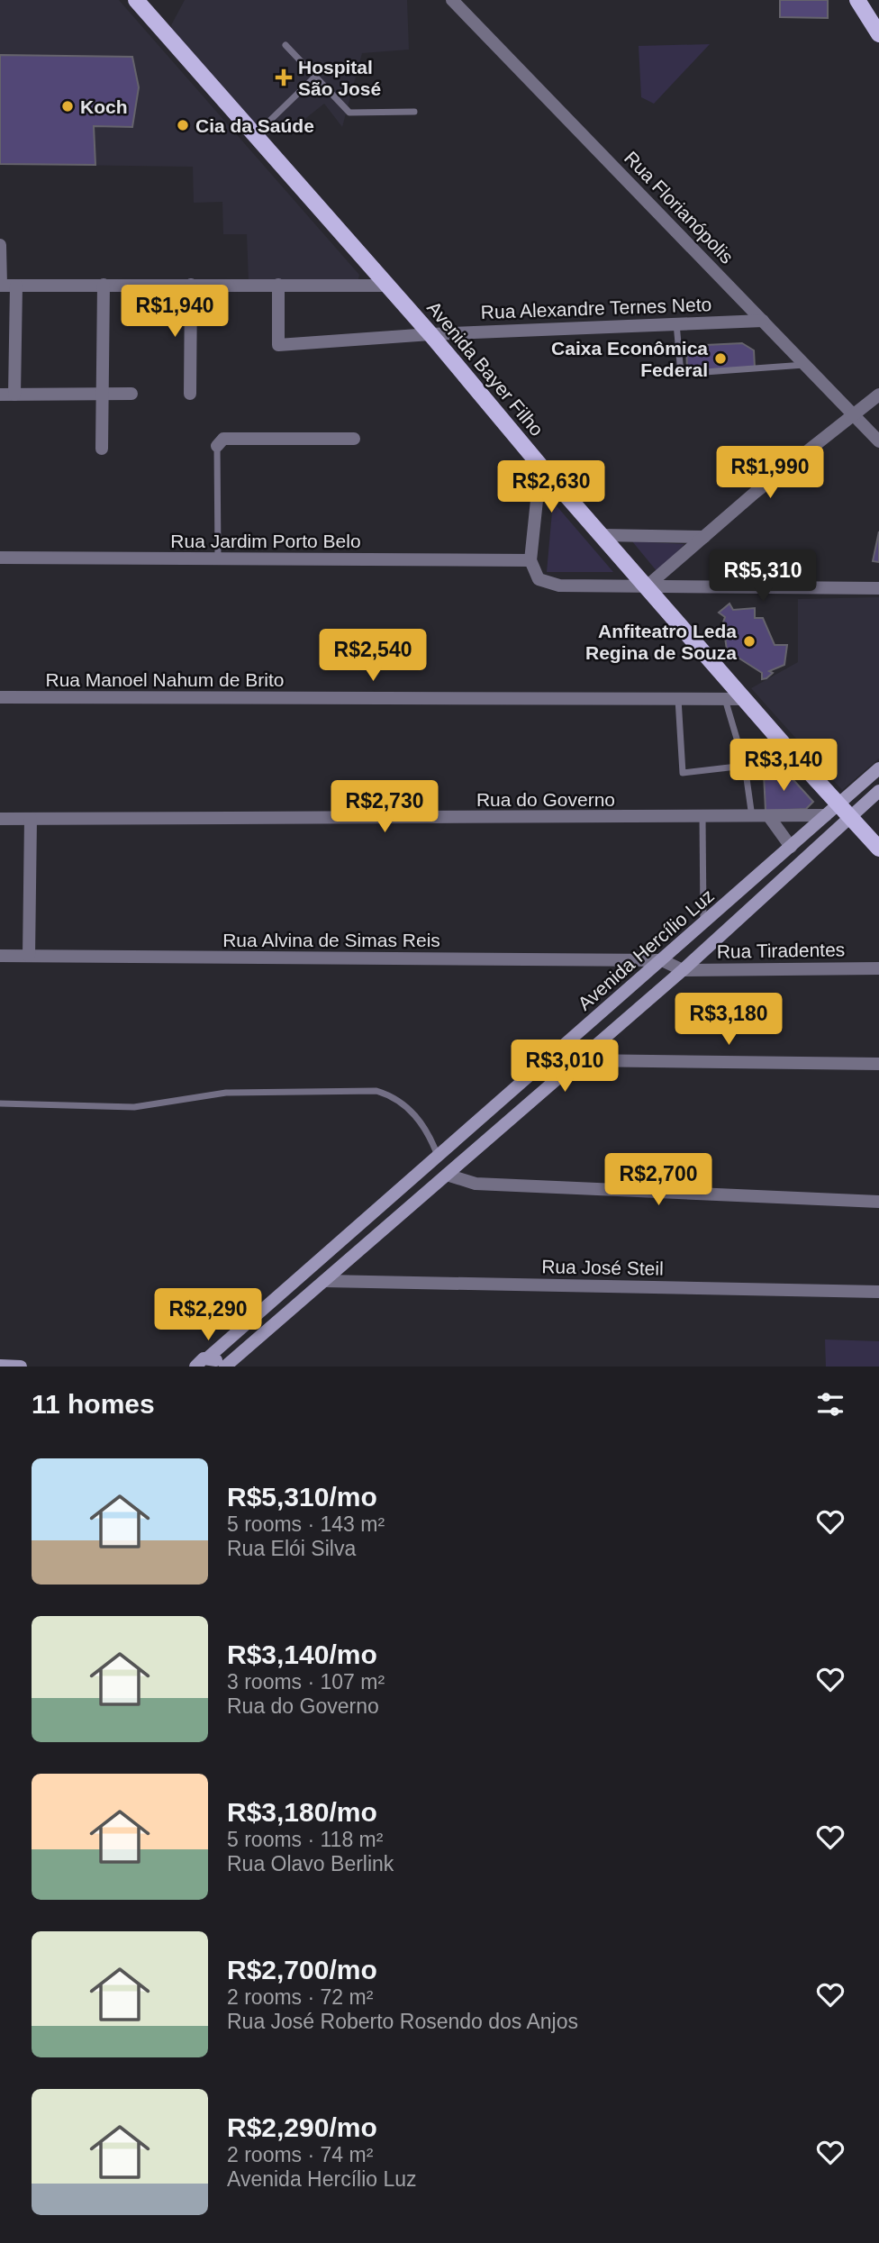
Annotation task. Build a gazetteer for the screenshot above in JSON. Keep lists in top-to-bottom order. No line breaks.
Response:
{"streets":{"main road":["Avenida Bayer Filho"],"street":["Rua Florianópolis","Rua Alexandre Ternes Neto","Rua Jardim Porto Belo","Rua Manoel Nahum de Brito","Rua do Governo","Rua Alvina de Simas Reis","Avenida Hercílio Luz","Rua Tiradentes","Rua José Steil"]},"crossings":[["Rua Florianópolis","Rua Alexandre Ternes Neto"],["Rua Alexandre Ternes Neto","Avenida Bayer Filho"],["Avenida Bayer Filho","Rua Manoel Nahum de Brito"],["Avenida Bayer Filho","Avenida Hercílio Luz"],["Rua do Governo","Avenida Hercílio Luz"],["Rua Alvina de Simas Reis","Avenida Hercílio Luz"],["Avenida Hercílio Luz","Rua Tiradentes"],["Avenida Hercílio Luz","Rua José Steil"]],"places":{"health":["Hospital São José"],"other":["Koch","Cia da Saúde","Caixa Econômica Federal","Anfiteatro Leda Regina de Souza"]},"page":{"price":["R$1,940","R$1,990","R$2,630","R$5,310","R$2,540","R$3,140","R$2,730","R$3,180","R$3,010","R$2,700","R$2,290"],"heading":"11 homes","list":[{"name":"R$5,310/mo","note":"5 rooms · 143 m² · Rua Elói Silva"},{"name":"R$3,140/mo","note":"3 rooms · 107 m² · Rua do Governo"},{"name":"R$3,180/mo","note":"5 rooms · 118 m² · Rua Olavo Berlink"},{"name":"R$2,700/mo","note":"2 rooms · 72 m² · Rua José Roberto Rosendo dos Anjos"},{"name":"R$2,290/mo","note":"2 rooms · 74 m² · Avenida Hercílio Luz"}]}}
